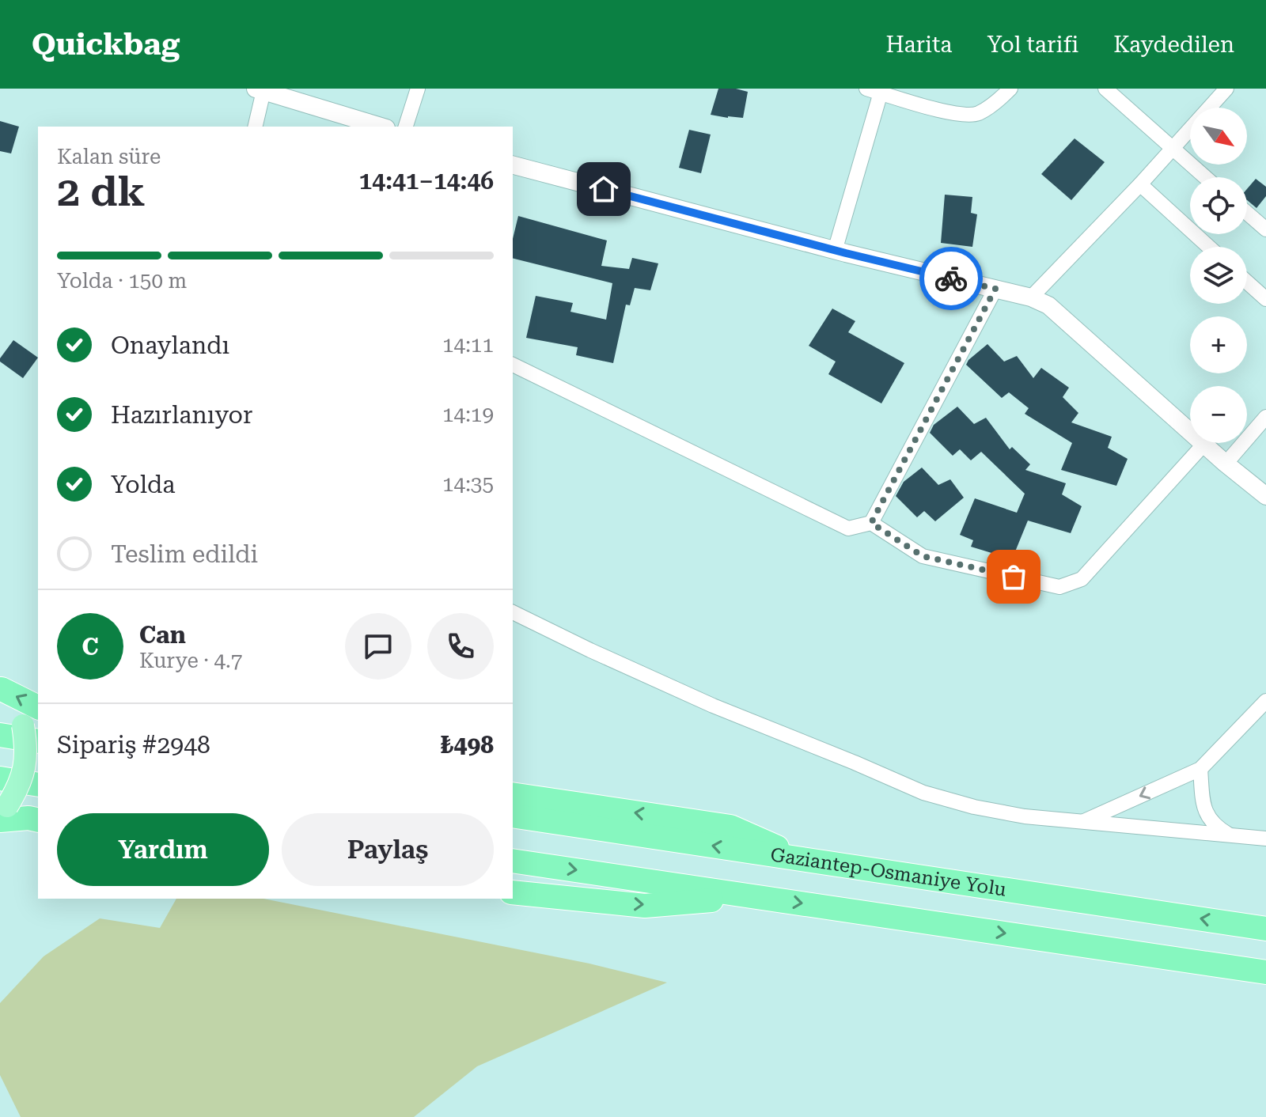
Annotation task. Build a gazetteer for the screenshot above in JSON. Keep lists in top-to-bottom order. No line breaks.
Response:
{"streets":{"highway":["Gaziantep-Osmaniye Yolu"]},"north":"bottom right","page":{"header":"Quickbag","nav":["Harita","Yol tarifi","Kaydedilen"],"map_buttons":["+","−"],"heading":["2 dk","Kalan süre","14:41–14:46"],"panel":["Can","Kurye · 4.7","Sipariş #2948","₺498"],"bar":"Yolda · 150 m","list":[["Onaylandı","14:11"],["Hazırlanıyor","14:19"],["Yolda","14:35"],"Teslim edildi"],"round":"C","buttons":["Yardım","Paylaş"]}}
